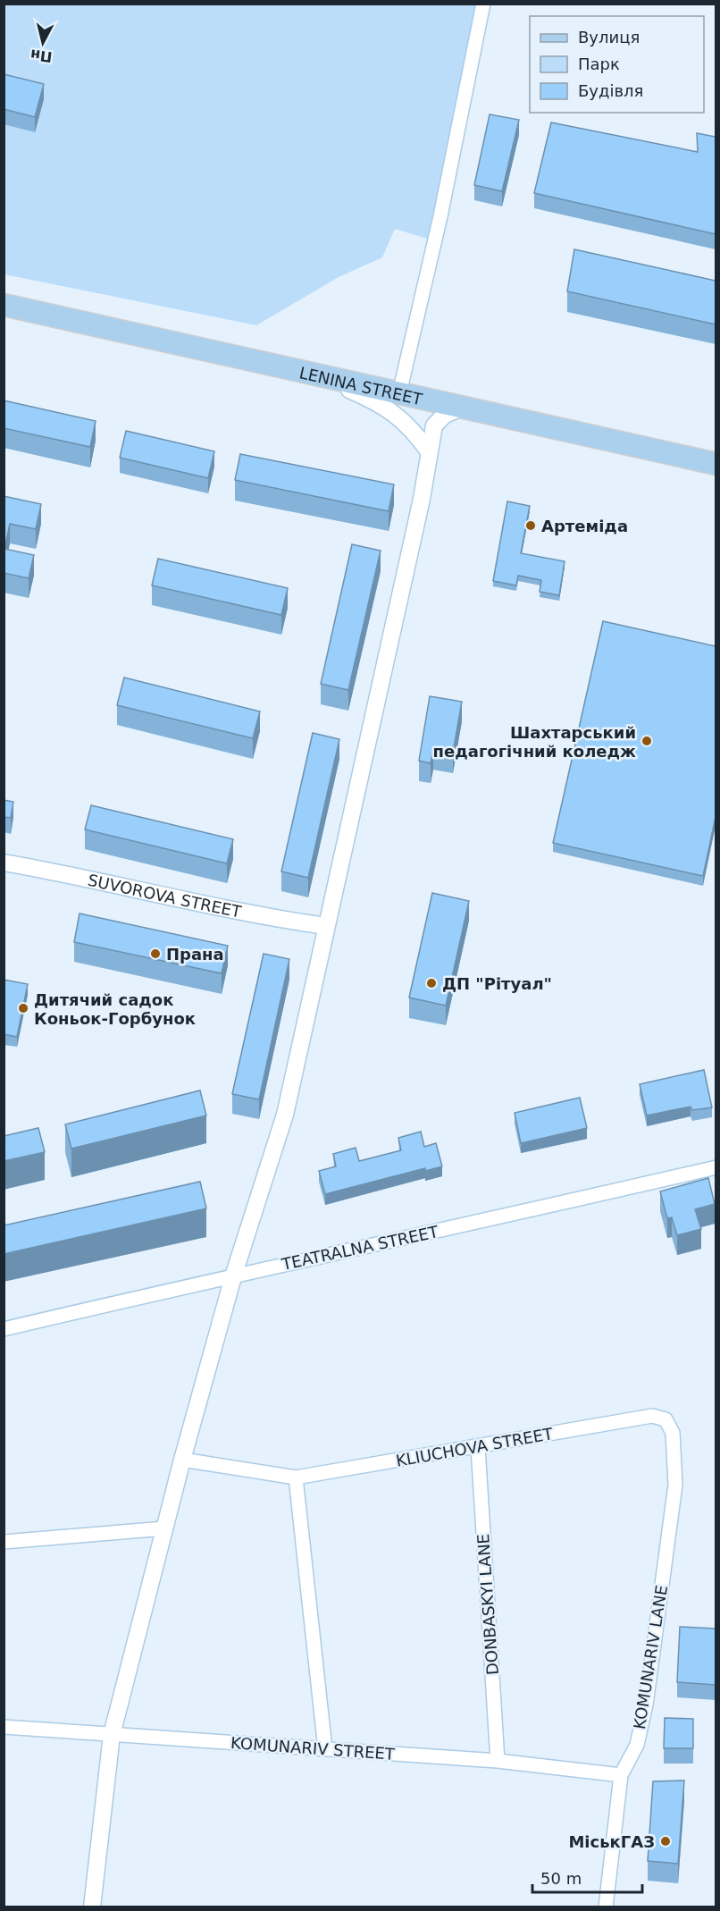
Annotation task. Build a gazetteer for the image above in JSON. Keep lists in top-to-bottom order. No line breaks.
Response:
{"streets":{"main road":["LENINA STREET"],"street":["SUVOROVA STREET","TEATRALNA STREET","KLIUCHOVA STREET","DONBASKYI LANE","KOMUNARIV LANE","KOMUNARIV STREET"]},"crossings":[["KLIUCHOVA STREET","DONBASKYI LANE"],["KLIUCHOVA STREET","KOMUNARIV LANE"],["DONBASKYI LANE","KOMUNARIV STREET"],["KOMUNARIV LANE","KOMUNARIV STREET"]],"places":["Артеміда","Шахтарський педагогічний коледж","Прана","ДП \"Рітуал\"","Дитячий садок Коньок-Горбунок","МіськГАЗ"],"legend":["Вулиця","Парк","Будівля"],"scale_bar":"50 m","north":"bottom"}
